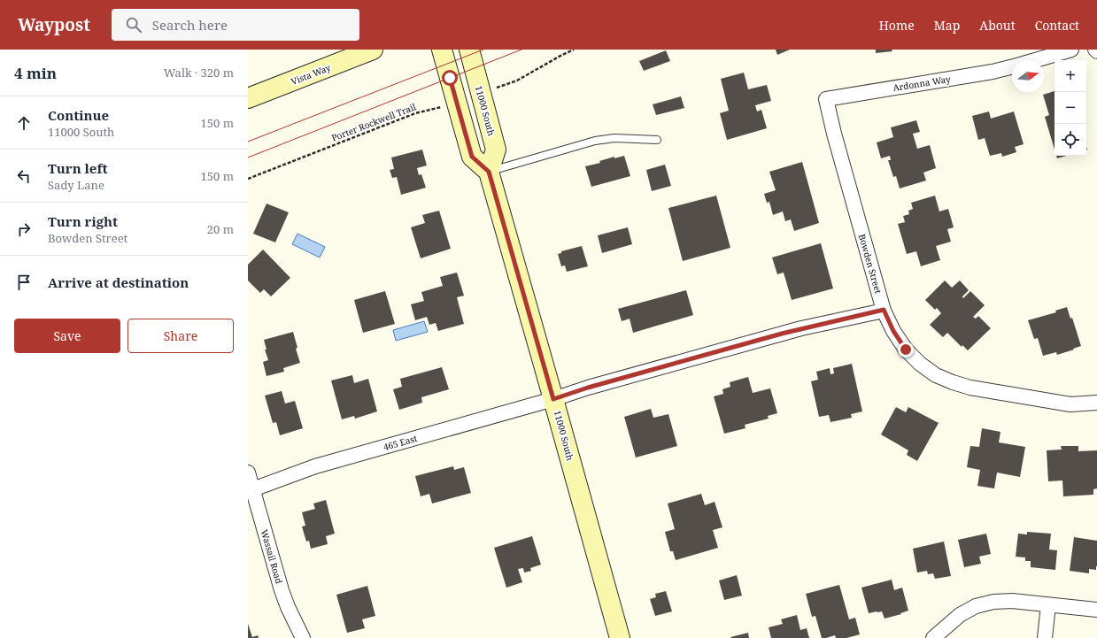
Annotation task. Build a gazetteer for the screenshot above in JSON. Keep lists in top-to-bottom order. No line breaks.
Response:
{"streets":{"street":["Vista Way","Ardonna Way","11000 South","Bowden Street","465 East","Wassail Road"],"path":["Porter Rockwell Trail"]},"crossings":[["Ardonna Way","Bowden Street"],["11000 South","465 East"],["Bowden Street","465 East"],["465 East","Wassail Road"]],"north":"right","page":{"header":"Waypost","search":"Search here","nav":["Home","Map","About","Contact"],"heading":["4 min","Walk · 320 m"],"map_buttons":["+","−"],"list":[["Continue","11000 South","150 m"],["Turn left","Sady Lane","150 m"],["Turn right","Bowden Street","20 m"],"Arrive at destination"],"buttons":["Save","Share"]}}
